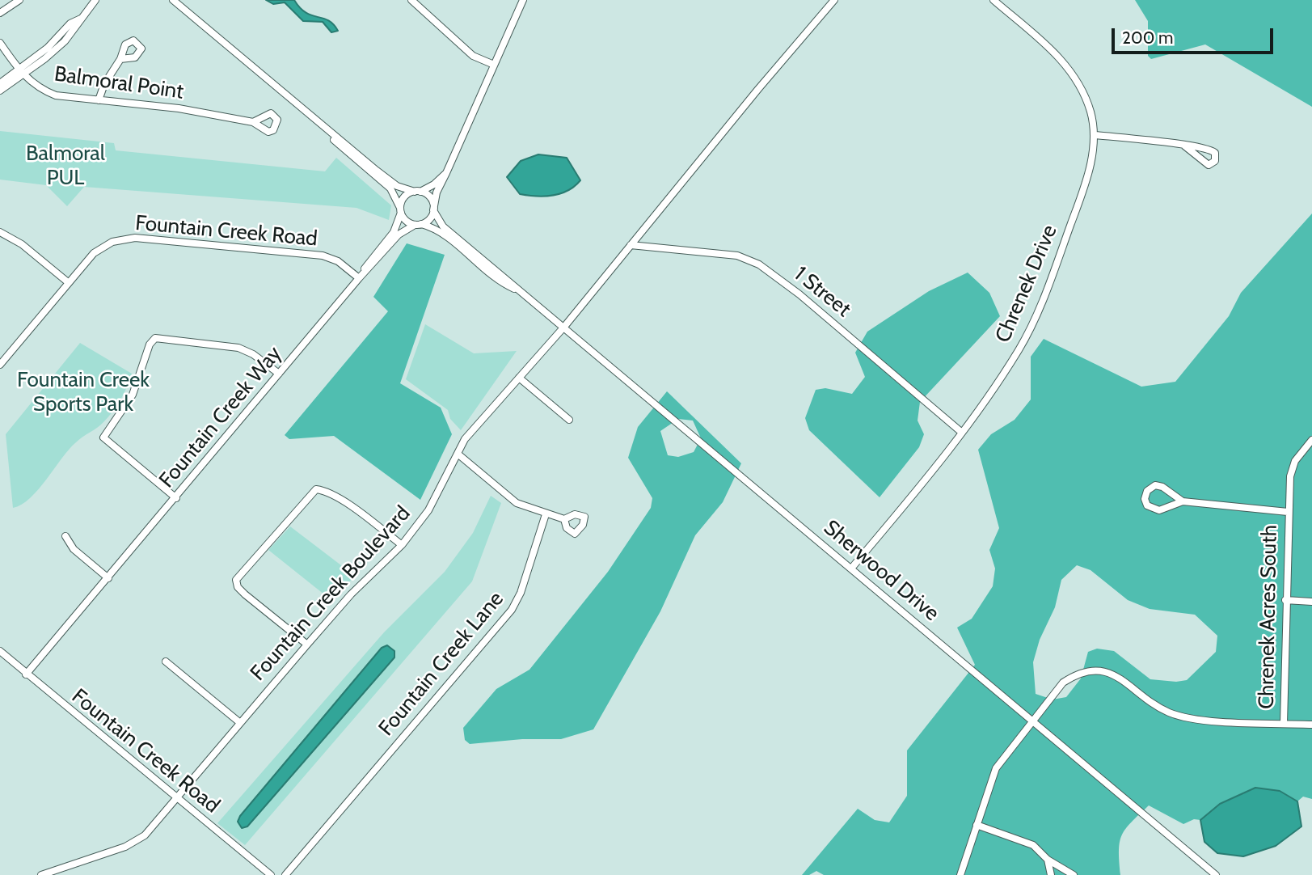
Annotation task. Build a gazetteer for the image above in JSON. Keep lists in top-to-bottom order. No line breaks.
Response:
{"streets":{"street":["Balmoral Point","Fountain Creek Road","Chrenek Drive","1 Street","Fountain Creek Way","Sherwood Drive","Fountain Creek Boulevard","Chrenek Acres South","Fountain Creek Lane"]},"crossings":[["Fountain Creek Road","Fountain Creek Way"],["Fountain Creek Road","Fountain Creek Boulevard"],["Chrenek Drive","1 Street"],["Chrenek Drive","Sherwood Drive"],["Fountain Creek Way","Sherwood Drive"],["Sherwood Drive","Fountain Creek Boulevard"]],"parks":["Balmoral PUL","Fountain Creek Sports Park"],"scale_bar":"200 m"}
